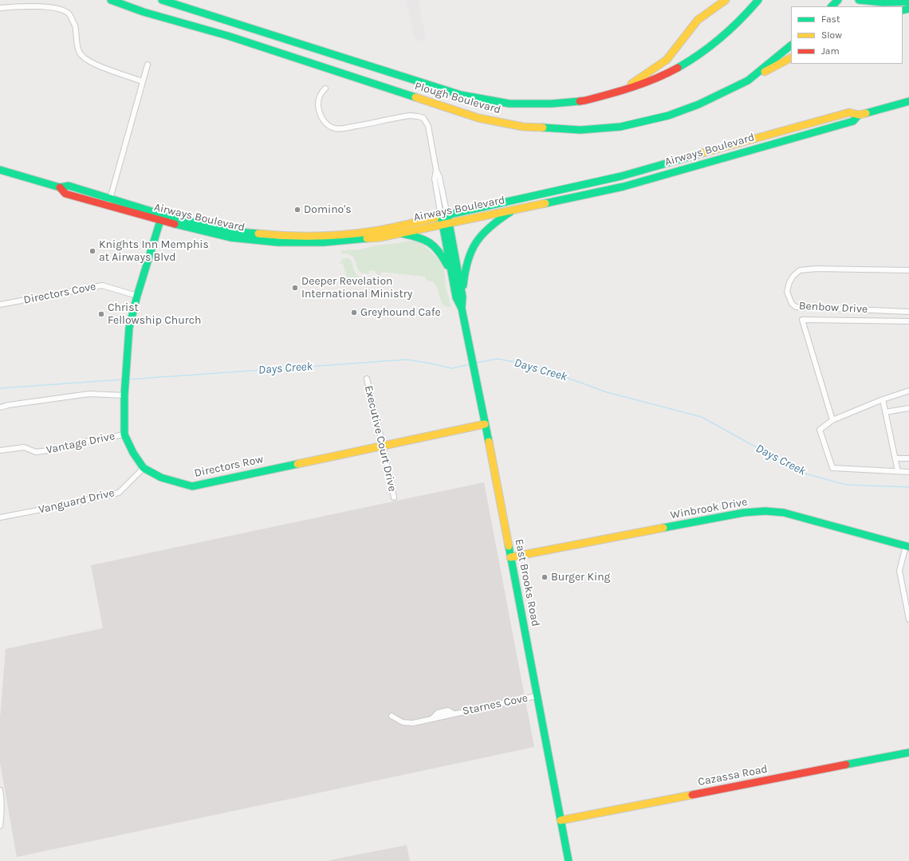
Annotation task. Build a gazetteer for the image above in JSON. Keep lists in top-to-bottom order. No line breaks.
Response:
{"streets":{"main road":["Plough Boulevard","Airways Boulevard","Directors Row","Winbrook Drive","East Brooks Road","Cazassa Road"],"street":["Directors Cove","Benbow Drive","Executive Court Drive","Vantage Drive","Vanguard Drive","Starnes Cove"]},"crossings":[["Airways Boulevard","Directors Row"],["Airways Boulevard","East Brooks Road"],["Directors Cove","Directors Row"],["Executive Court Drive","Directors Row"],["Vantage Drive","Directors Row"],["Directors Row","Vanguard Drive"],["Directors Row","East Brooks Road"],["Winbrook Drive","East Brooks Road"],["East Brooks Road","Starnes Cove"],["East Brooks Road","Cazassa Road"]],"water":["Days Creek"],"places":["Domino's","Knights Inn Memphis at Airways Blvd","Deeper Revelation International Ministry","Greyhound Cafe","Christ Fellowship Church","Burger King"],"legend":["Fast","Slow","Jam"]}
